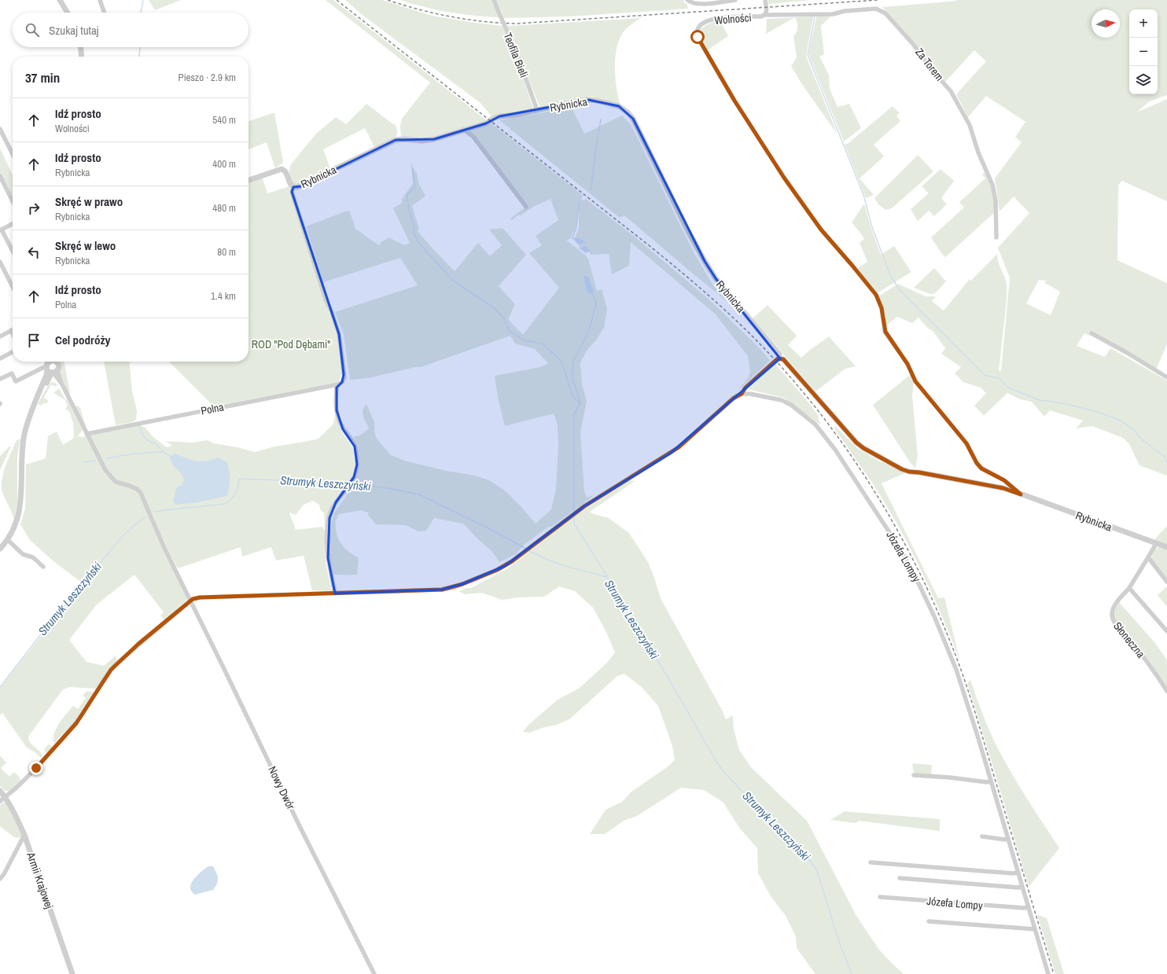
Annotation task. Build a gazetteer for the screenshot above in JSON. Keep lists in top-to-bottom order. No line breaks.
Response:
{"streets":{"street":["Wolności","Teofila Bieli","Za Torem","Rybnicka","Polna","Józefa Lompy","Słoneczna","Nowy Dwór","Armii Krajowej"]},"crossings":[["Wolności","Za Torem"],["Wolności","Rybnicka"],["Teofila Bieli","Rybnicka"],["Rybnicka","Słoneczna"]],"water":["Strumyk Leszczyński"],"parks":["ROD \"Pod Dębami\""],"north":"right","page":{"map_buttons":["+","−"],"search":"Szukaj tutaj","heading":["37 min","Pieszo · 2.9 km"],"list":[["Idź prosto","Wolności","540 m"],["Idź prosto","Rybnicka","400 m"],["Skręć w prawo","Rybnicka","480 m"],["Skręć w lewo","Rybnicka","80 m"],["Idź prosto","Polna","1.4 km"],"Cel podróży"]}}
